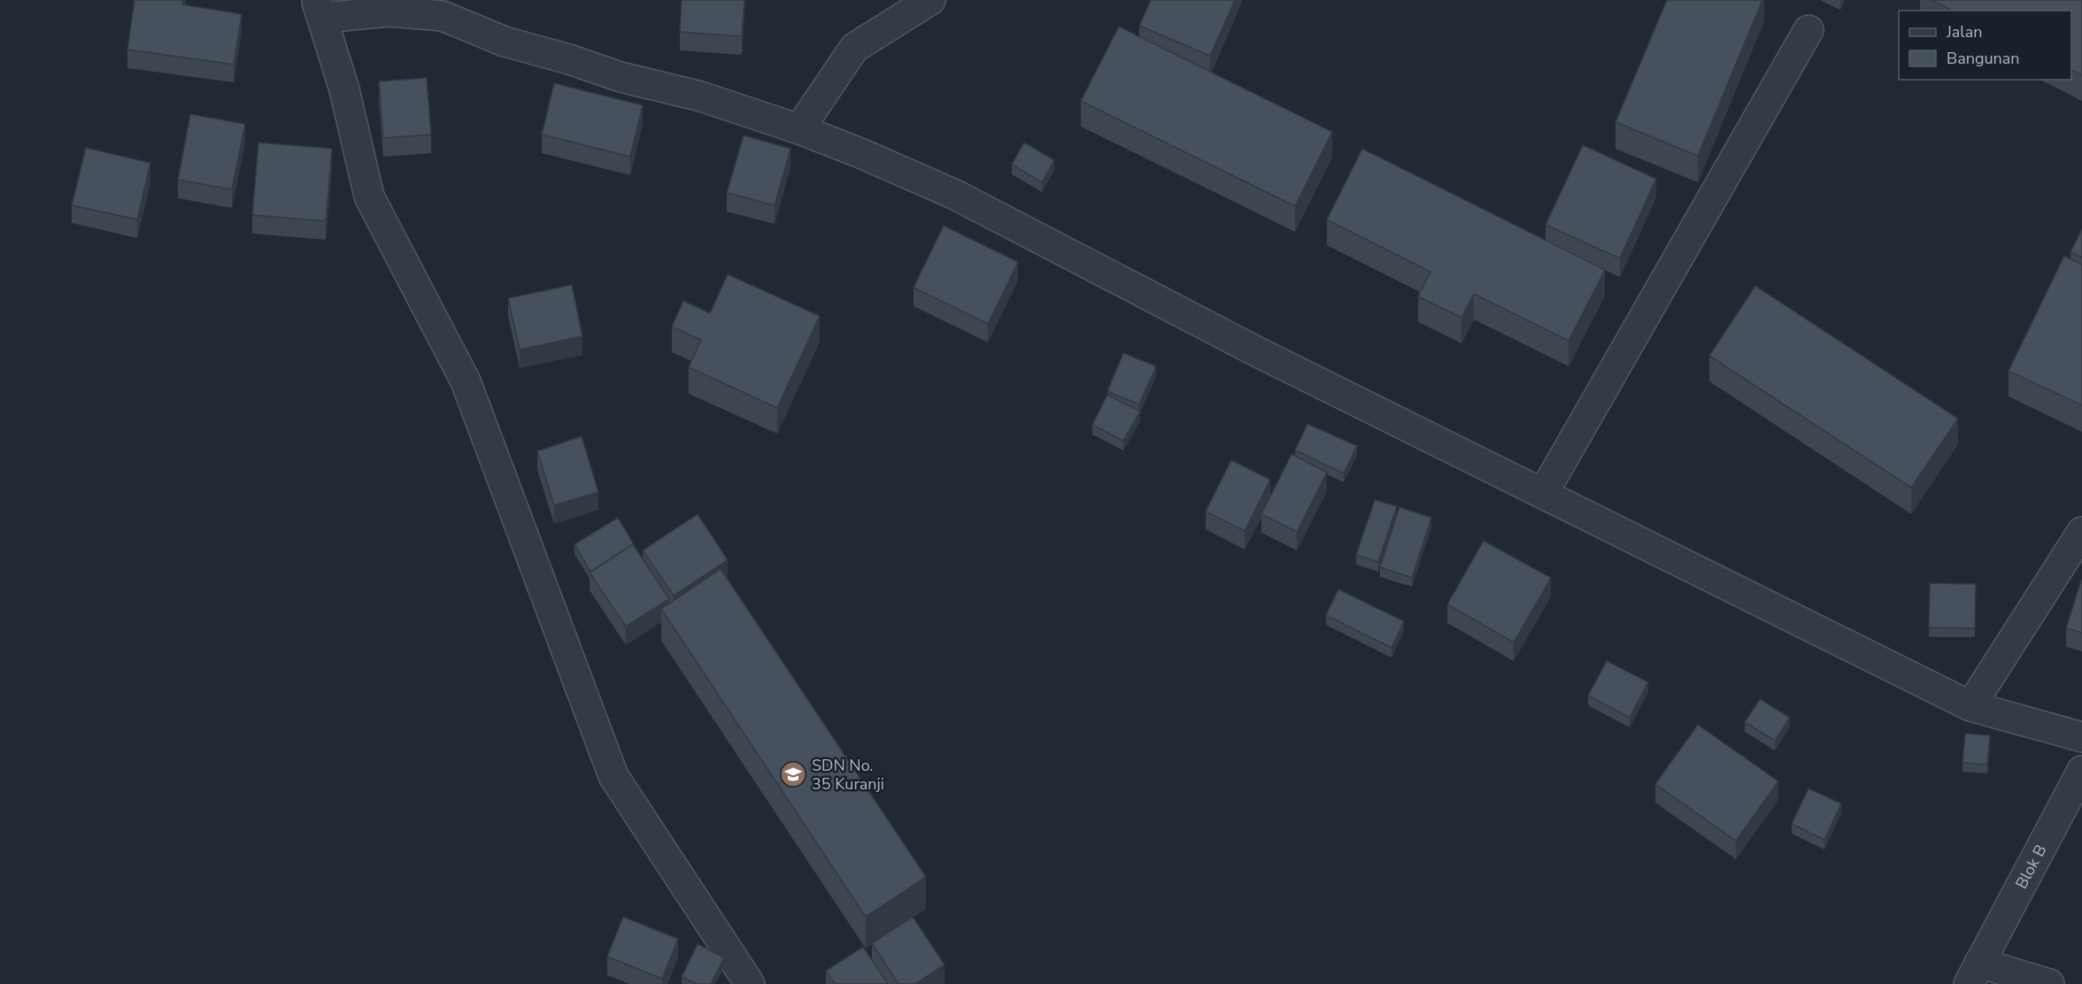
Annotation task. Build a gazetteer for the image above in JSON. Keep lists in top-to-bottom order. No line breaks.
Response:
{"streets":{"street":["Blok B"]},"places":{"school or university":["SDN No. 35 Kuranji"]},"legend":["Jalan","Bangunan"]}
